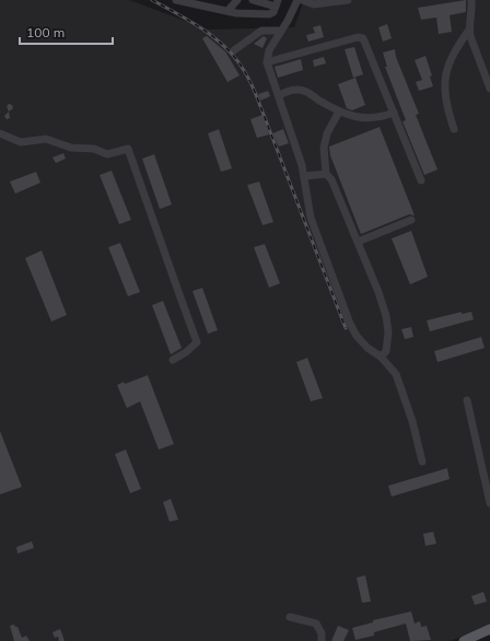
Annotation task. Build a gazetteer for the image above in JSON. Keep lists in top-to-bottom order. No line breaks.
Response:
{"scale_bar":"100 m"}
